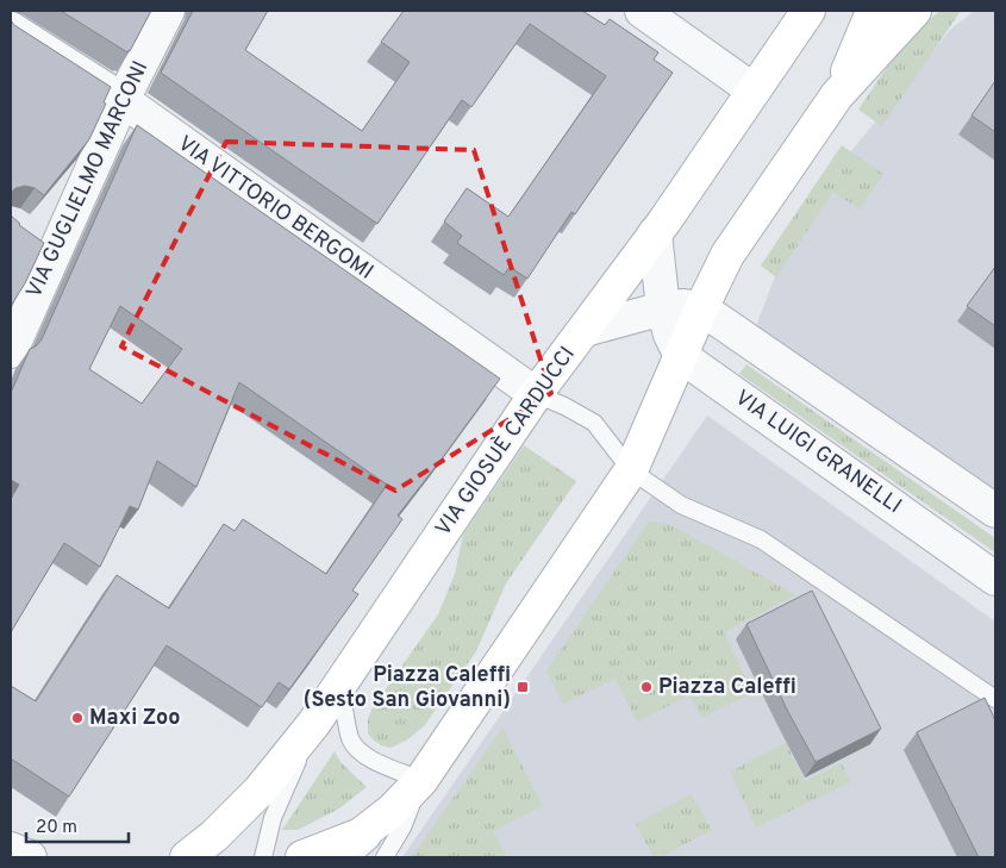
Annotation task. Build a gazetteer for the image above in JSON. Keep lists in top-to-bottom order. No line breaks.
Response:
{"streets":{"main road":["VIA GIOSUÈ CARDUCCI"],"street":["VIA GUGLIELMO MARCONI","VIA VITTORIO BERGOMI","VIA LUIGI GRANELLI"]},"crossings":[["VIA GUGLIELMO MARCONI","VIA VITTORIO BERGOMI"],["VIA VITTORIO BERGOMI","VIA GIOSUÈ CARDUCCI"]],"places":{"transit":["Piazza Caleffi (Sesto San Giovanni)"],"other":["Piazza Caleffi","Maxi Zoo"]},"scale_bar":"20 m"}
